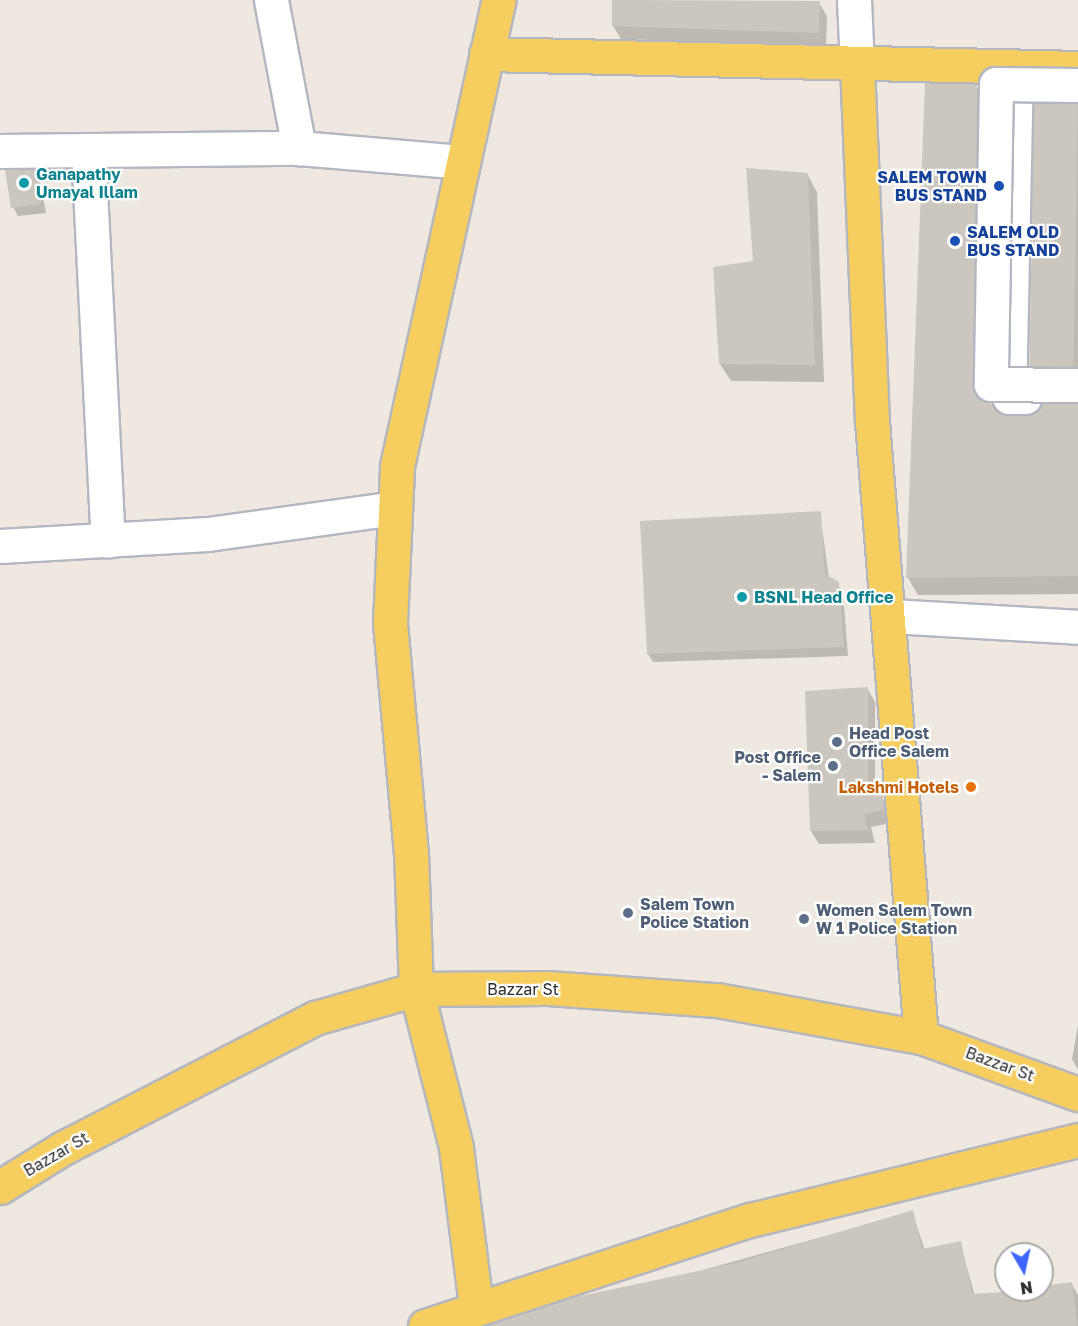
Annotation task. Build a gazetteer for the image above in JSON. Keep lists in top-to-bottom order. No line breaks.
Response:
{"streets":{"main road":["Bazzar St"]},"places":["Ganapathy Umayal Illam","SALEM TOWN BUS STAND","SALEM OLD BUS STAND","BSNL Head Office","Head Post Office Salem","Post Office - Salem","Lakshmi Hotels","Salem Town Police Station","Women Salem Town W 1 Police Station"],"north":"bottom"}
